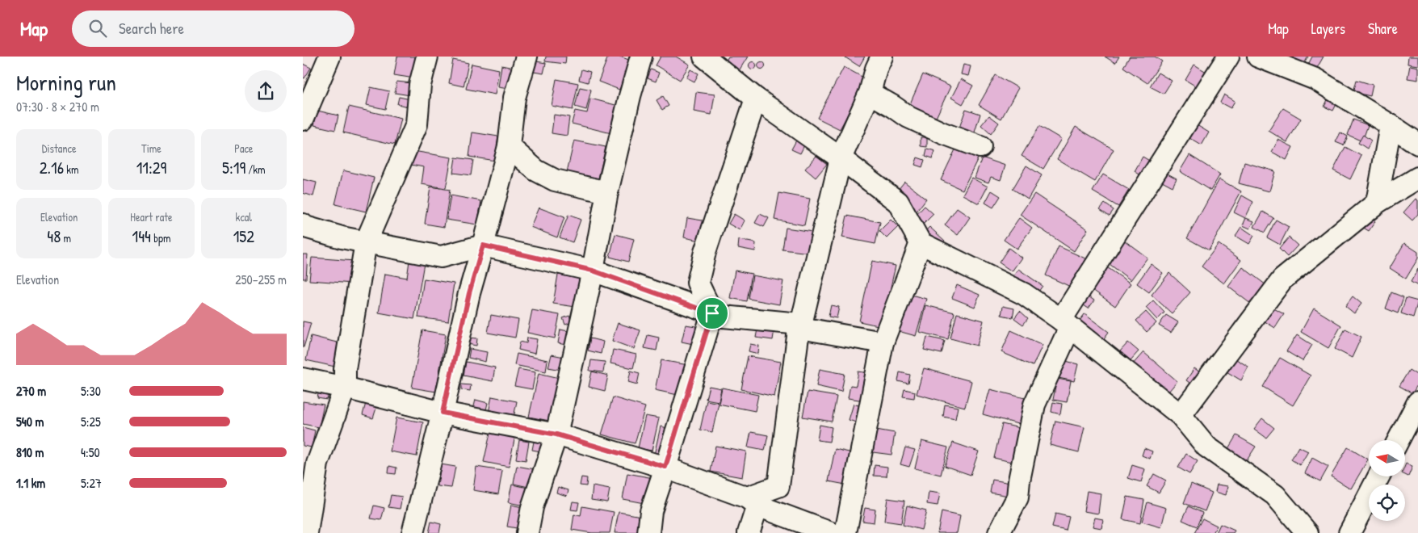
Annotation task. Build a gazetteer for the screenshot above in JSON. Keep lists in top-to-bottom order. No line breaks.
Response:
{"north":"left","page":{"header":"Map","search":"Search here","nav":["Map","Layers","Share"],"heading":["Morning run","07:30 · 8 × 270 m"],"stats":[["Distance","2.16 km"],["Time","11:29"],["Pace","5:19 /km"],["Elevation","48 m"],["Heart rate","144 bpm"],["kcal","152"]],"chart":["Elevation","250–255 m"],"list":[{"name":"270 m","note":"5:30"},{"name":"540 m","note":"5:25"},{"name":"810 m","note":"4:50"},{"name":"1.1 km","note":"5:27"}]}}
